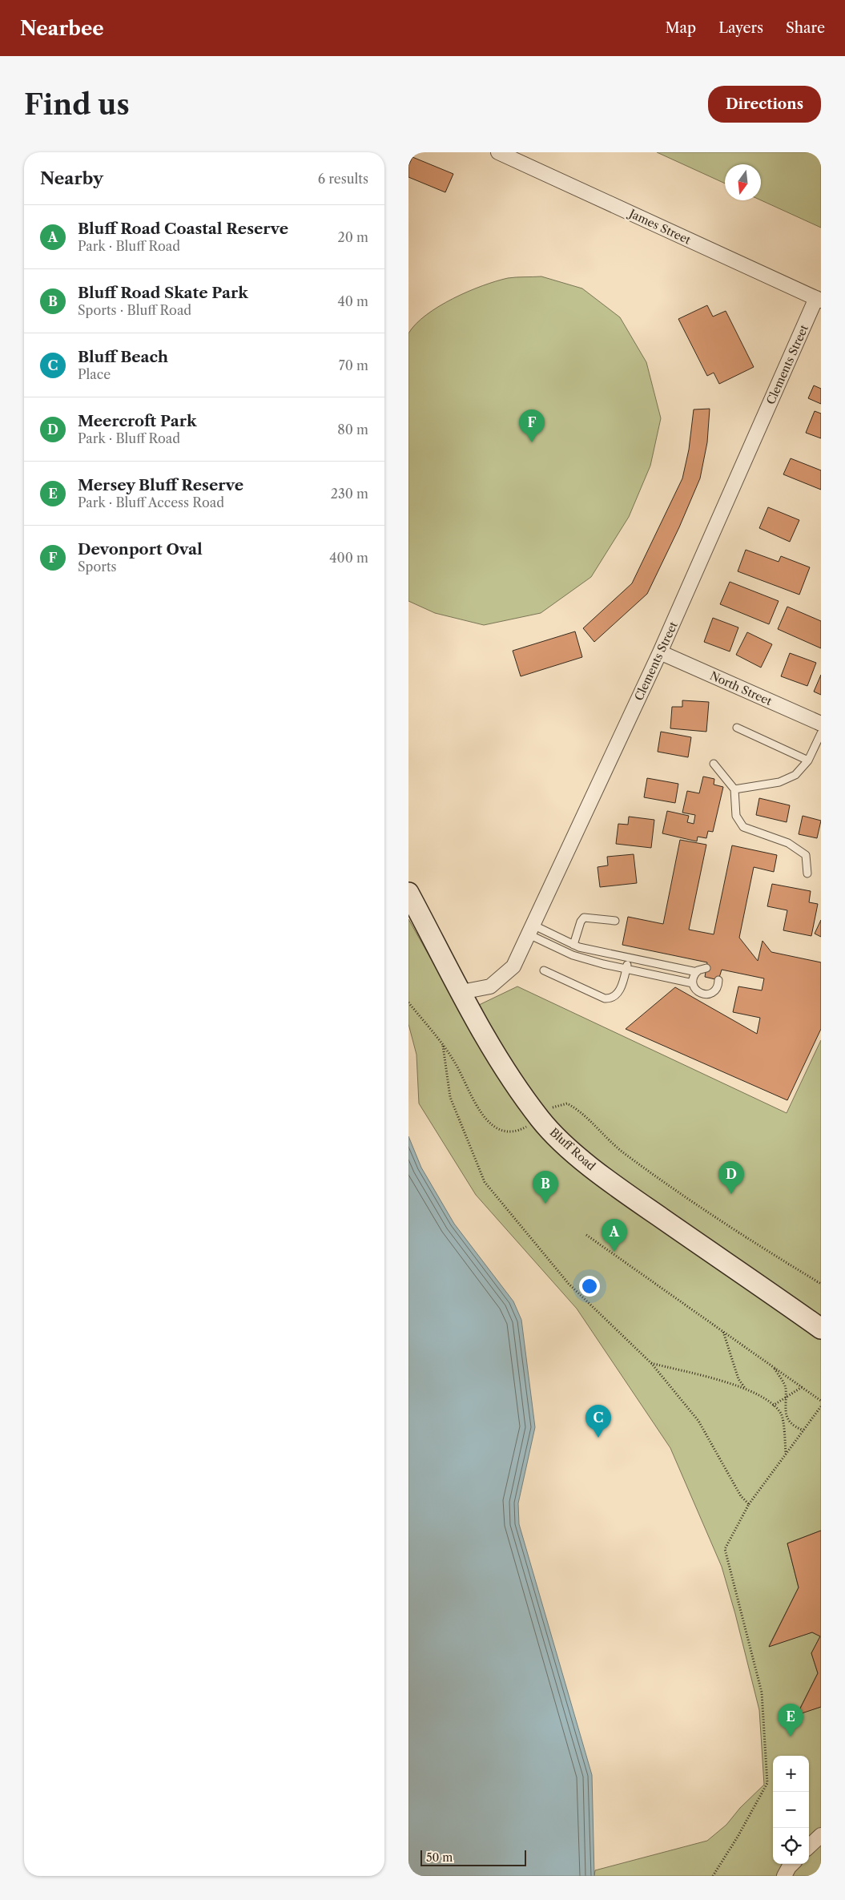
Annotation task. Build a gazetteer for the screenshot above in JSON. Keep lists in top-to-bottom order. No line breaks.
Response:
{"streets":{"street":["James Street","Clements Street","North Street","Bluff Road"]},"crossings":[["James Street","Clements Street"],["Clements Street","North Street"],["Clements Street","Bluff Road"]],"scale_bar":"50 m","north":"bottom","page":{"header":"Nearbee","nav":["Map","Layers","Share"],"buttons":"Directions","title":"Find us","heading":["Nearby","6 results"],"list":[{"mark":"A","name":"Bluff Road Coastal Reserve","note":"Park · Bluff Road","value":"20 m"},{"mark":"B","name":"Bluff Road Skate Park","note":"Sports · Bluff Road","value":"40 m"},{"mark":"C","name":"Bluff Beach","note":"Place","value":"70 m"},{"mark":"D","name":"Meercroft Park","note":"Park · Bluff Road","value":"80 m"},{"mark":"E","name":"Mersey Bluff Reserve","note":"Park · Bluff Access Road","value":"230 m"},{"mark":"F","name":"Devonport Oval","note":"Sports","value":"400 m"}],"pins":["F","D","B","A","C","E"],"map_buttons":["+","−"],"scale":"50 m"}}
